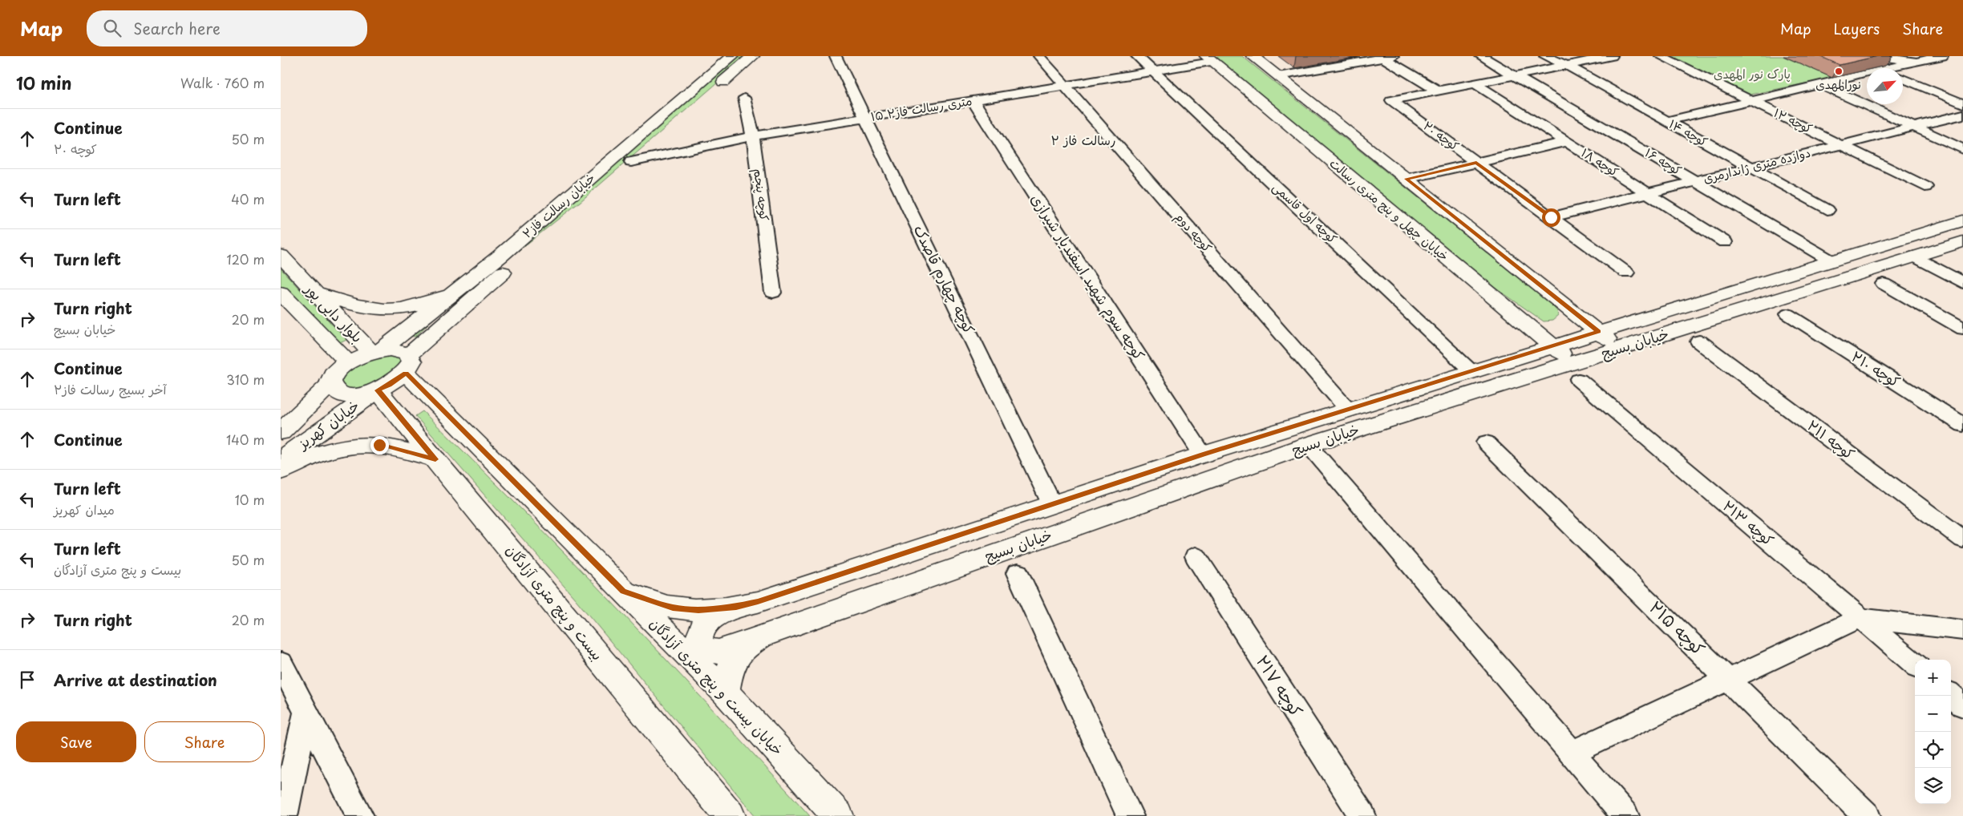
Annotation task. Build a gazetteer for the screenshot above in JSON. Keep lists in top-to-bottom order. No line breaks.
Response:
{"streets":{"main road":["خیابان رسالت فاز۲","خیابان چهل و پنج متری رسالت","بلوار دایی پور","خیابان بسیج","خیابان کهریز","بیست و پنج متری آزادگان","خیابان بیست و پنج متری آزادگان"],"street":["۱۵ متری رسالت فاز۲","۱۲ کوچه","‍‍ ۱۴ کوچه","۲۰ کوچه","۱۶ کوچه","۱۸ کوچه","دوازده متری ژاندارمری","کوچه پنجم","کوچه اول قاسمی","کوچه دوم","کوچه سوم شهید اسفندیار شیرازی","کوچه چهارم قاصدک","۲۱۰ کوچه","کوچه ۲۱۱","کوچه ۲۱۳","کوچه ۲۱۵","کوچه ۲۱۷"]},"crossings":[["۱۵ متری رسالت فاز۲","کوچه پنجم"],["۱۵ متری رسالت فاز۲","خیابان رسالت فاز۲"],["۱۵ متری رسالت فاز۲","خیابان چهل و پنج متری رسالت"],["۱۵ متری رسالت فاز۲","کوچه اول قاسمی"],["۱۵ متری رسالت فاز۲","کوچه دوم"],["۱۵ متری رسالت فاز۲","کوچه سوم شهید اسفندیار شیرازی"],["۱۵ متری رسالت فاز۲","کوچه چهارم قاصدک"],["۱۲ کوچه","دوازده متری ژاندارمری"],["‍‍ ۱۴ کوچه","دوازده متری ژاندارمری"],["۲۰ کوچه","دوازده متری ژاندارمری"],["۱۶ کوچه","دوازده متری ژاندارمری"],["۱۶ کوچه","خیابان بسیج"],["۱۸ کوچه","دوازده متری ژاندارمری"],["خیابان رسالت فاز۲","بلوار دایی پور"],["خیابان رسالت فاز۲","خیابان کهریز"],["خیابان رسالت فاز۲","بیست و پنج متری آزادگان"],["خیابان رسالت فاز۲","خیابان بیست و پنج متری آزادگان"],["خیابان چهل و پنج متری رسالت","خیابان بسیج"],["خیابان چهل و پنج متری رسالت","کوچه ۲۱۳"],["کوچه اول قاسمی","خیابان بسیج"],["کوچه دوم","خیابان بسیج"],["کوچه سوم شهید اسفندیار شیرازی","خیابان بسیج"],["کوچه چهارم قاصدک","خیابان بسیج"],["بلوار دایی پور","خیابان کهریز"],["خیابان بسیج","کوچه ۲۱۳"],["خیابان بسیج","خیابان بیست و پنج متری آزادگان"],["خیابان کهریز","بیست و پنج متری آزادگان"]],"districts":["رسالت فاز ۲"],"parks":["پارک نور المهدی"],"places":["نورالمهدی"],"north":"top right","page":{"header":"Map","search":"Search here","nav":["Map","Layers","Share"],"heading":["10 min","Walk · 760 m"],"list":[["Continue","۲۰ کوچه","50 m"],["Turn left","40 m"],["Turn left","120 m"],["Turn right","خیابان بسیج","20 m"],["Continue","آخر بسیج رسالت فاز۲","310 m"],["Continue","140 m"],["Turn left","میدان کهریز","10 m"],["Turn left","بیست و پنج متری آزادگان","50 m"],["Turn right","20 m"],"Arrive at destination"],"map_buttons":["+","−"],"buttons":["Save","Share"]}}
